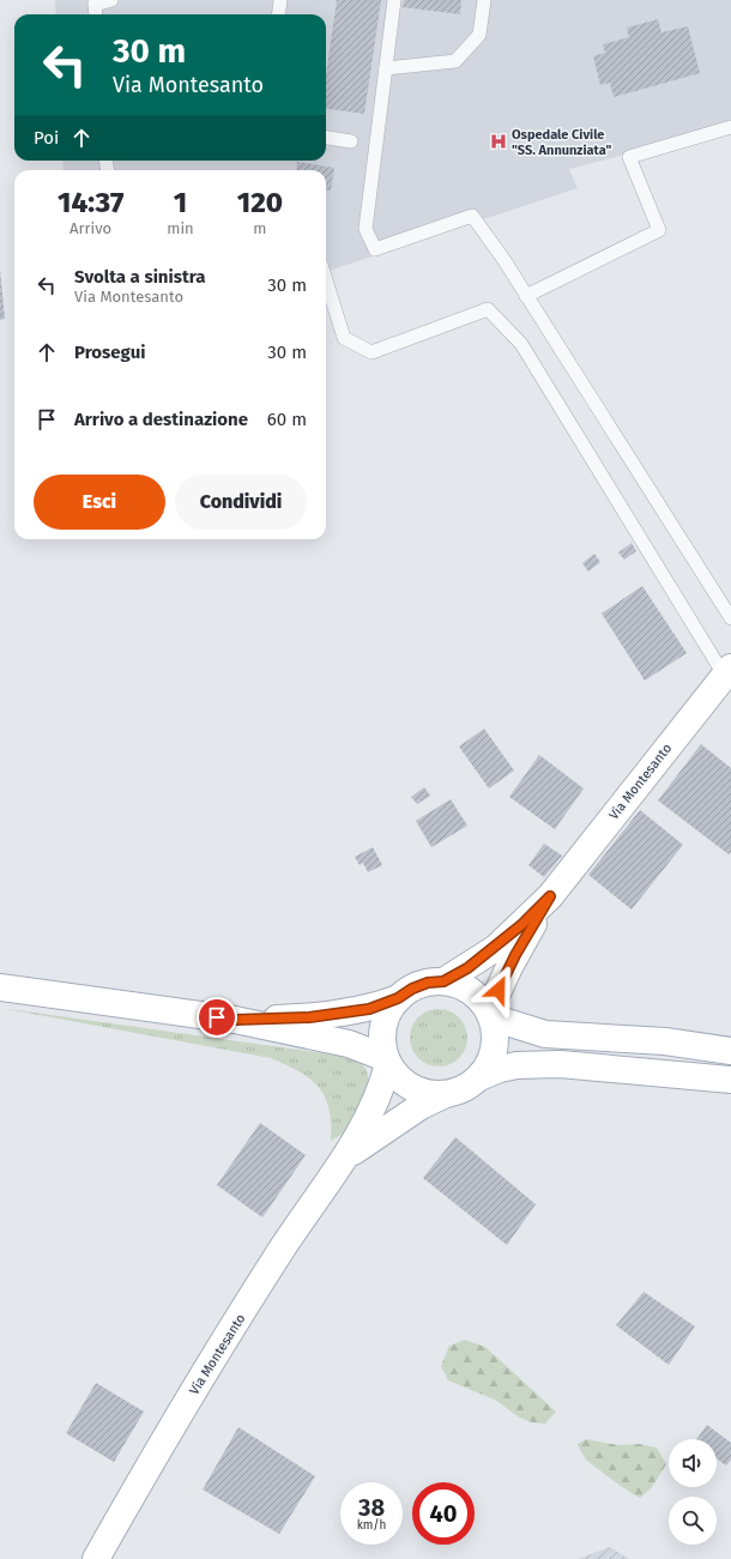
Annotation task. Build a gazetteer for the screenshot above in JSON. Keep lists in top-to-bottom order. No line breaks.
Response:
{"streets":{"main road":["Via Montesanto"]},"places":{"hospital":["Ospedale Civile \"SS. Annunziata\""]},"page":{"turn":["30 m","Via Montesanto"],"then":"Poi","eta":["14:37","Arrivo","1","min","120","m"],"list":[{"name":"Svolta a sinistra","note":"Via Montesanto","value":"30 m"},{"name":"Prosegui","value":"30 m"},{"name":"Arrivo a destinazione","value":"60 m"}],"buttons":["Esci","Condividi"],"speed":"38 km/h","limit":"40"}}
